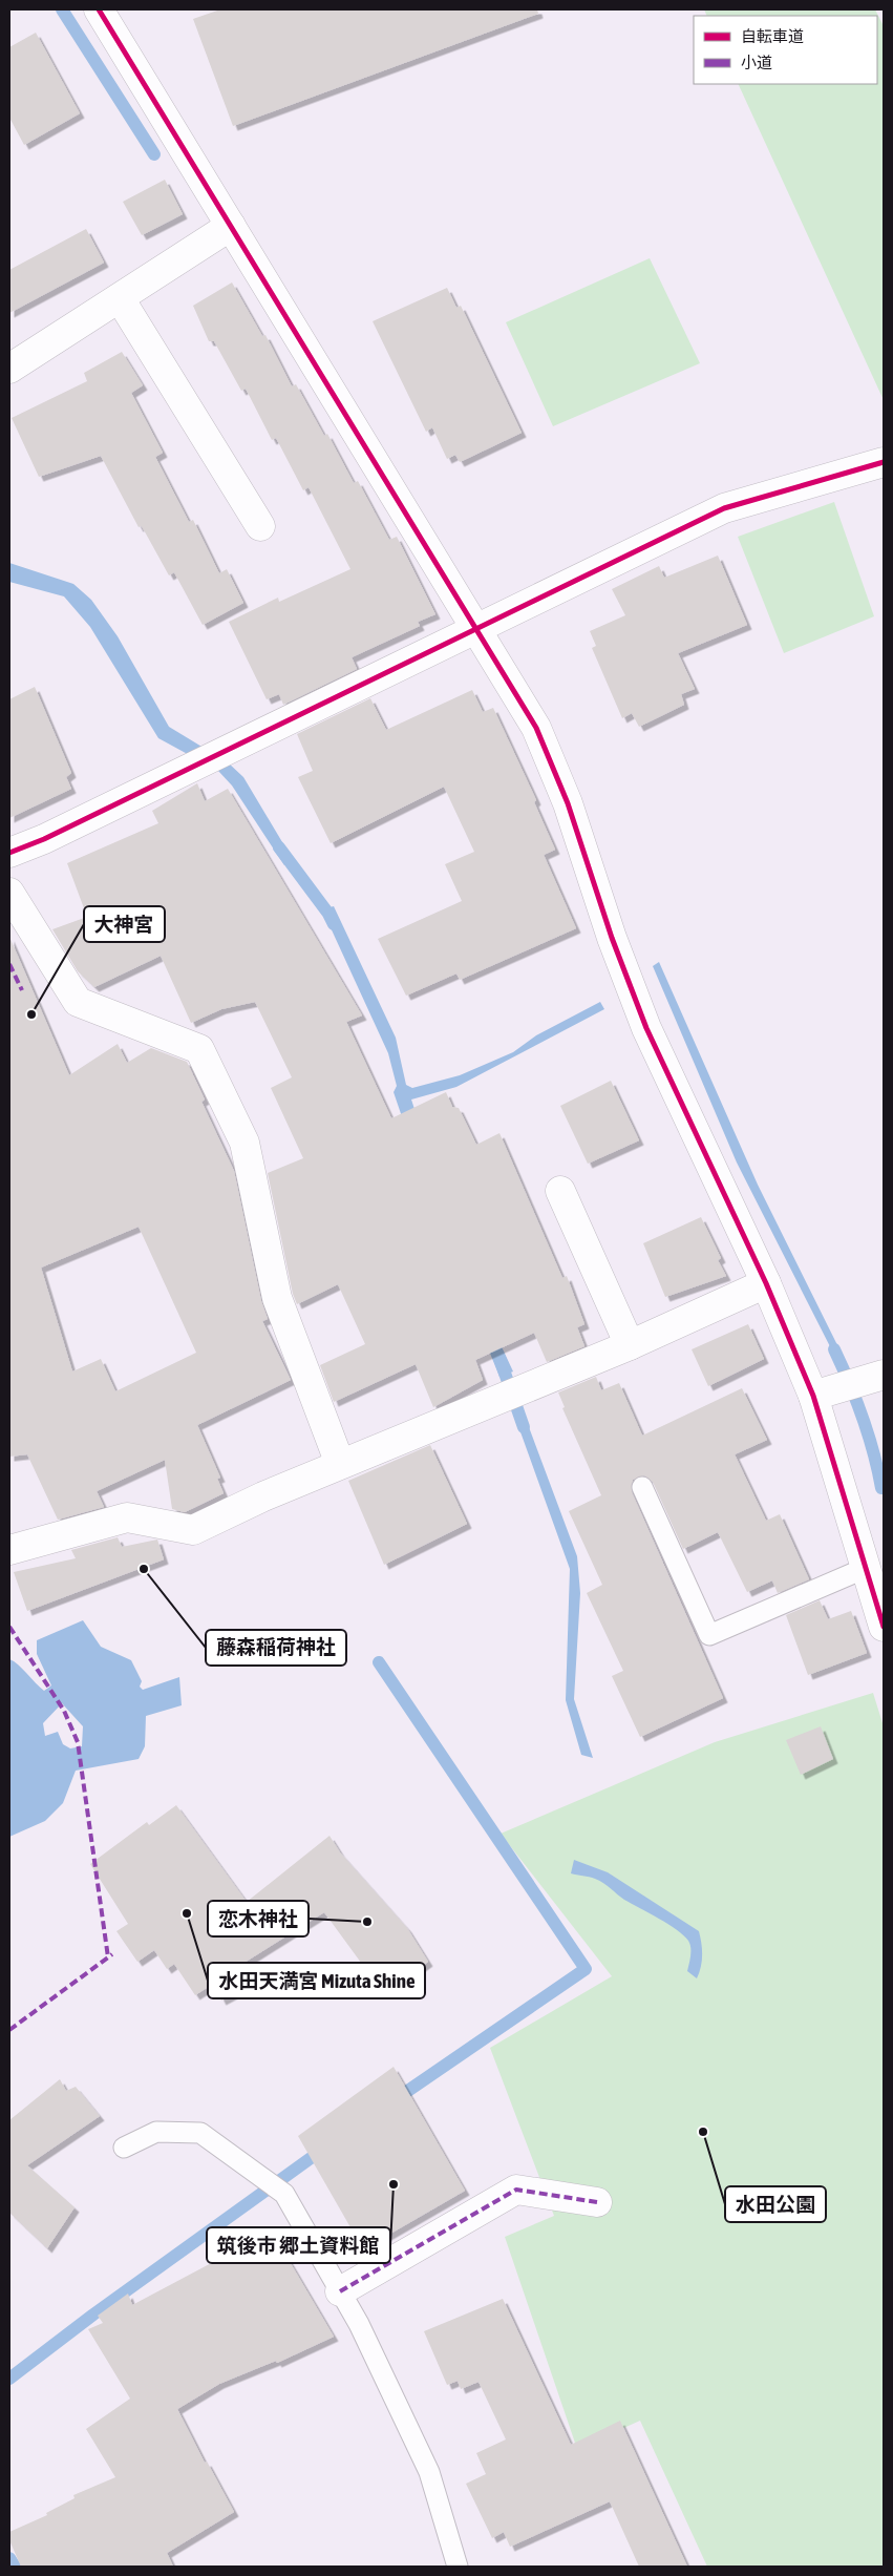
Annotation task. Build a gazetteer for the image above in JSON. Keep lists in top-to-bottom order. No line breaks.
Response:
{"places":["大神宮","藤森稲荷神社","水田天満宮 Mizuta Shine","恋木神社","水田公園","筑後市 郷土資料館"],"legend":["自転車道","小道"]}
